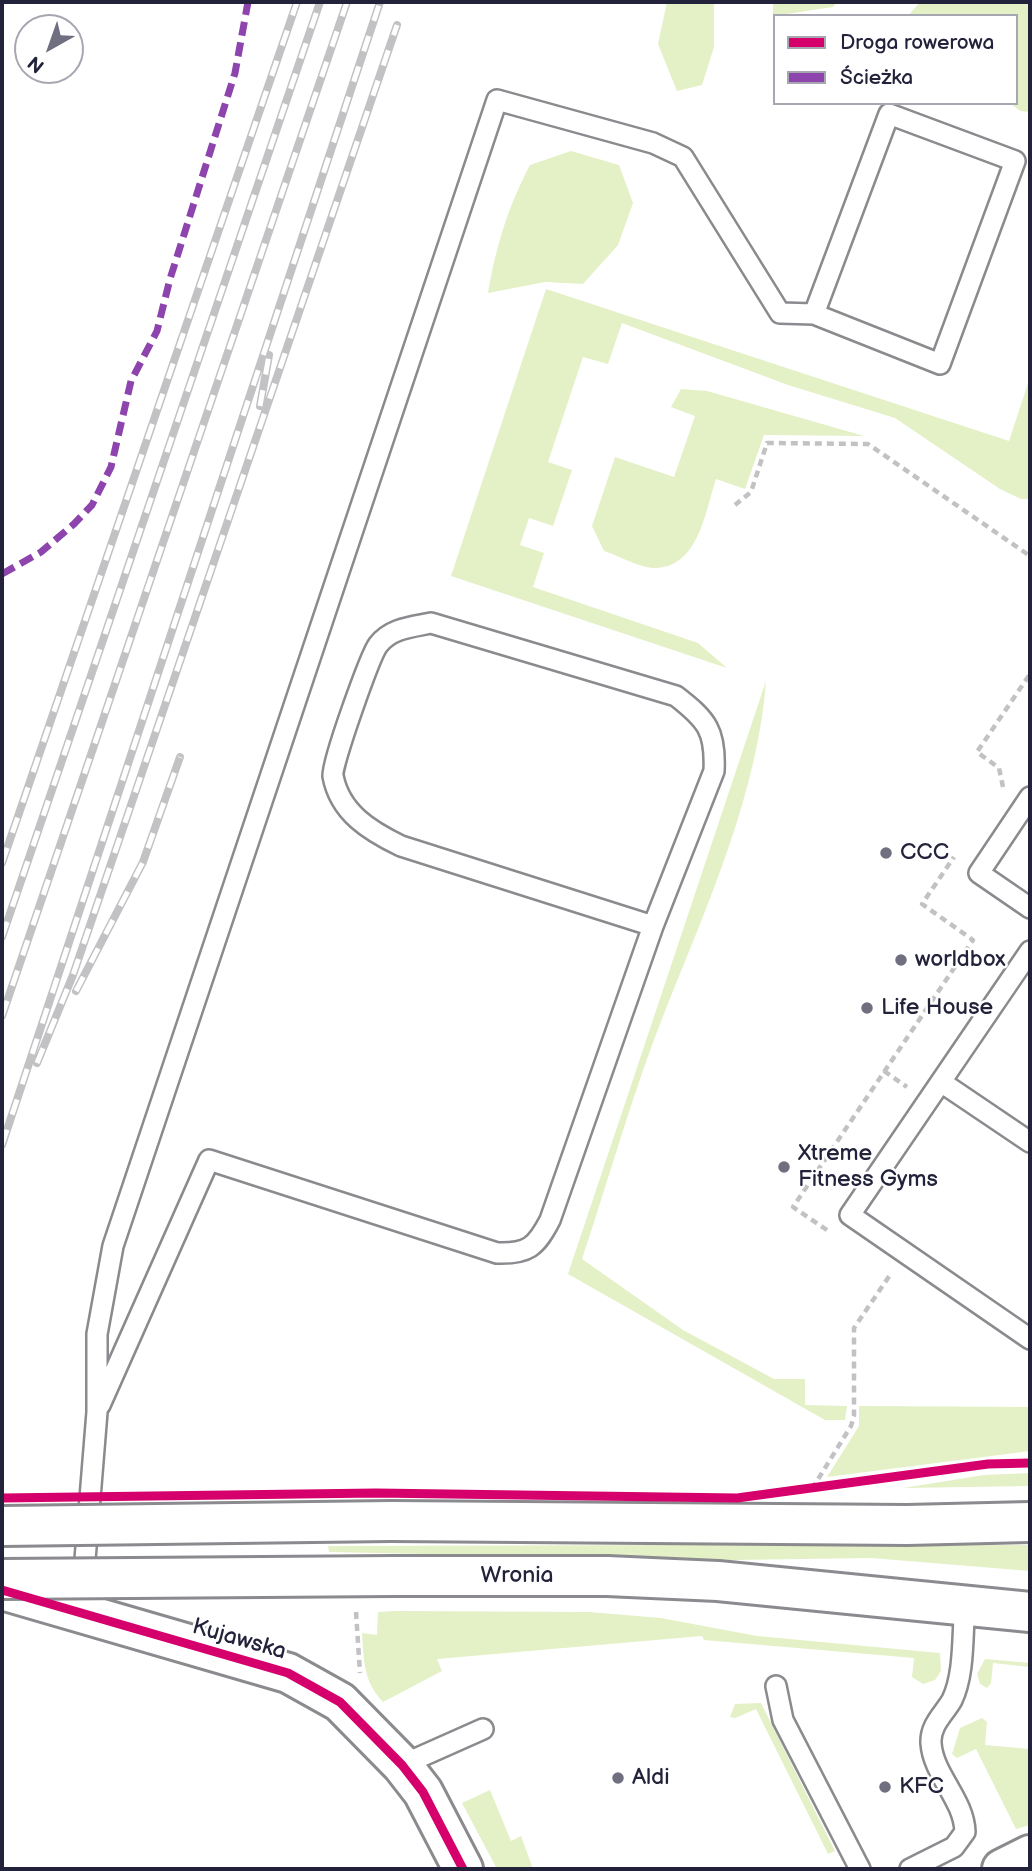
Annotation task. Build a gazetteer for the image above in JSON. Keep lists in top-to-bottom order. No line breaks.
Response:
{"streets":{"main road":["Wronia","Kujawska"]},"places":["CCC","worldbox","Life House","Xtreme Fitness Gyms","Aldi","KFC"],"legend":["Droga rowerowa","Ścieżka"],"north":"bottom left"}
